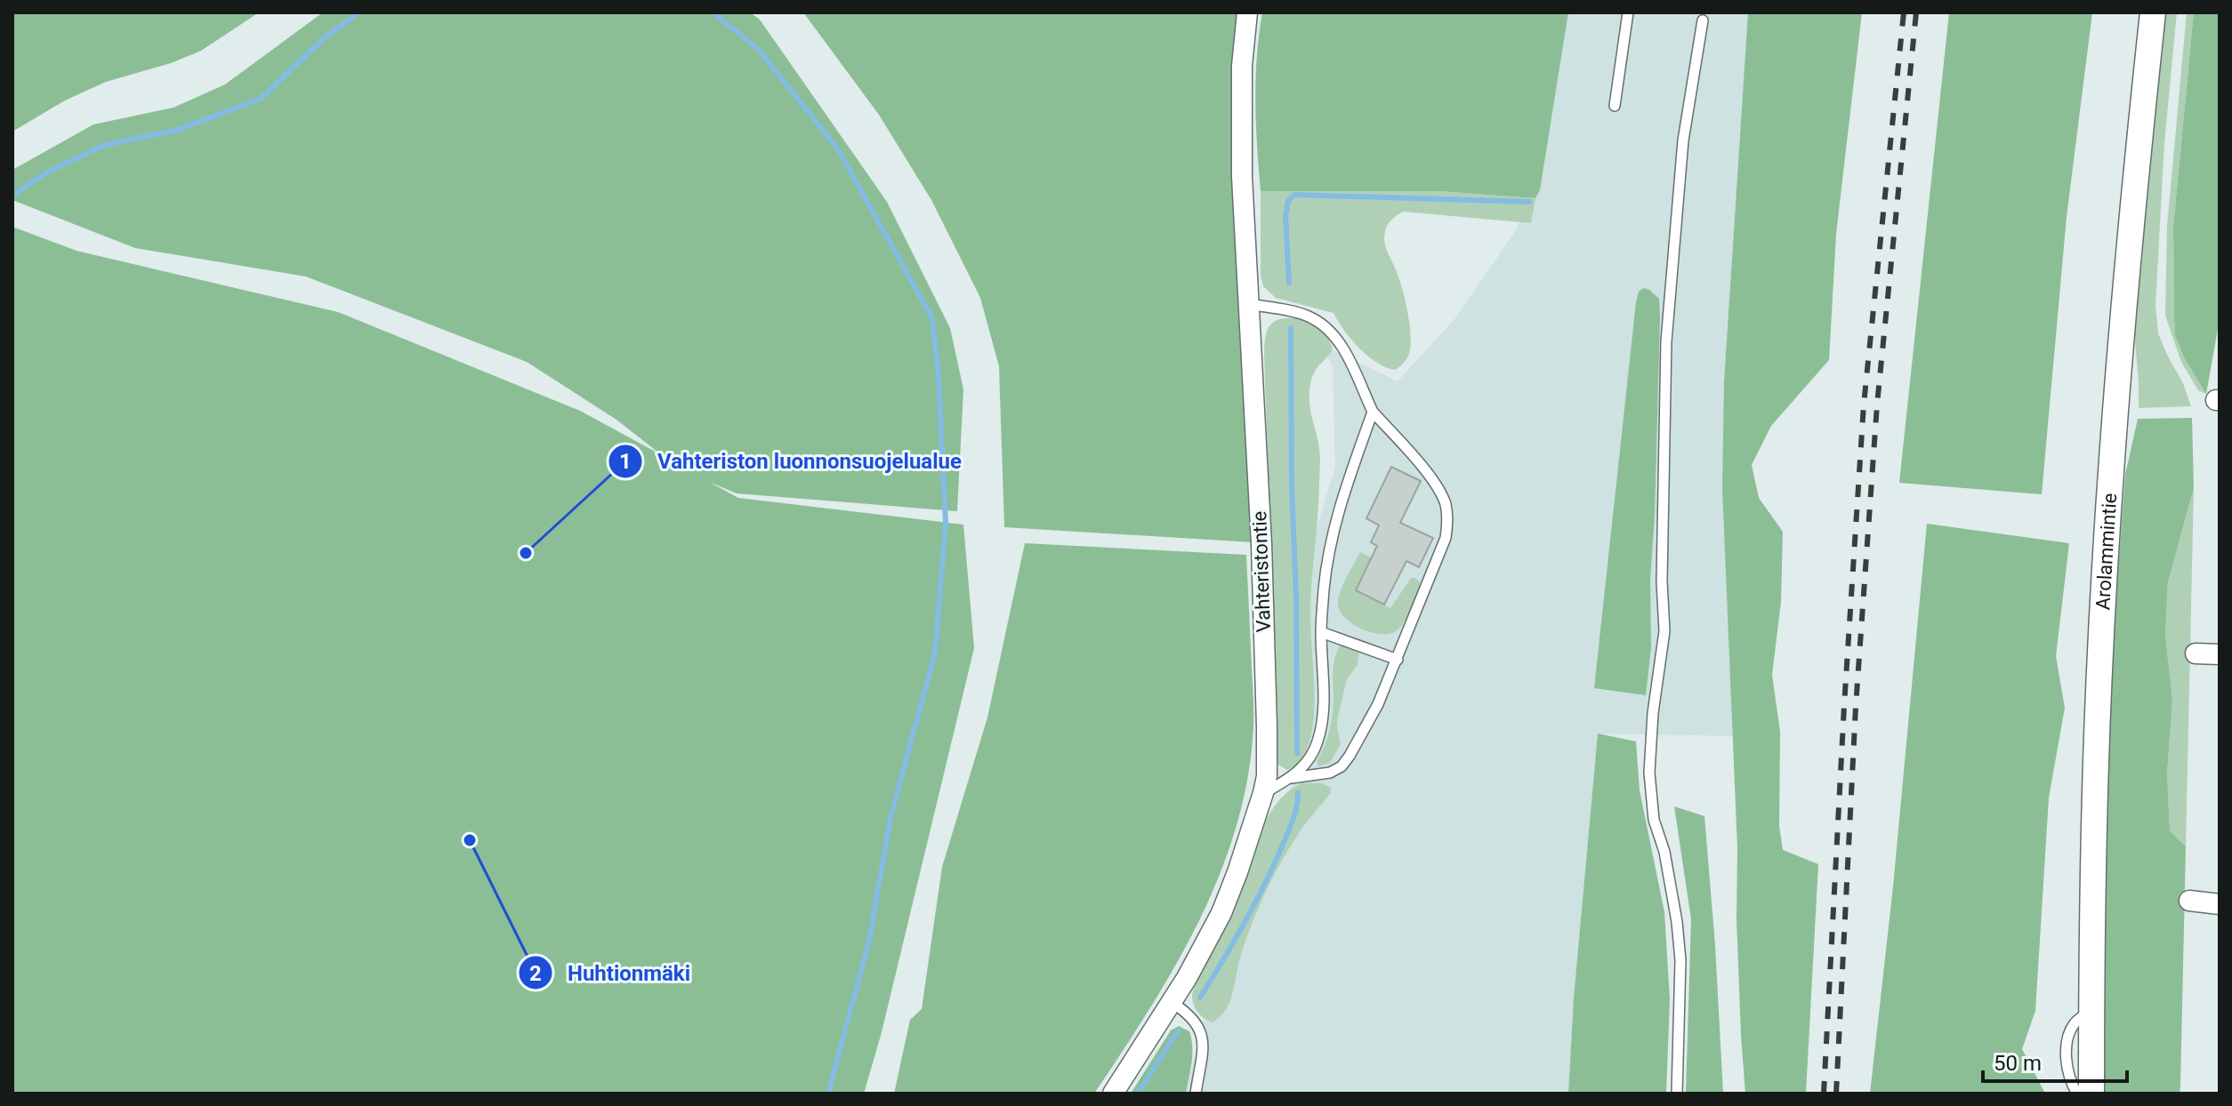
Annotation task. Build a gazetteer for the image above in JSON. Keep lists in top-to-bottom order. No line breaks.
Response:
{"streets":{"street":["Arolammintie","Vahteristontie"]},"places":["Vahteriston luonnonsuojelualue","Huhtionmäki"],"scale_bar":"50 m"}
